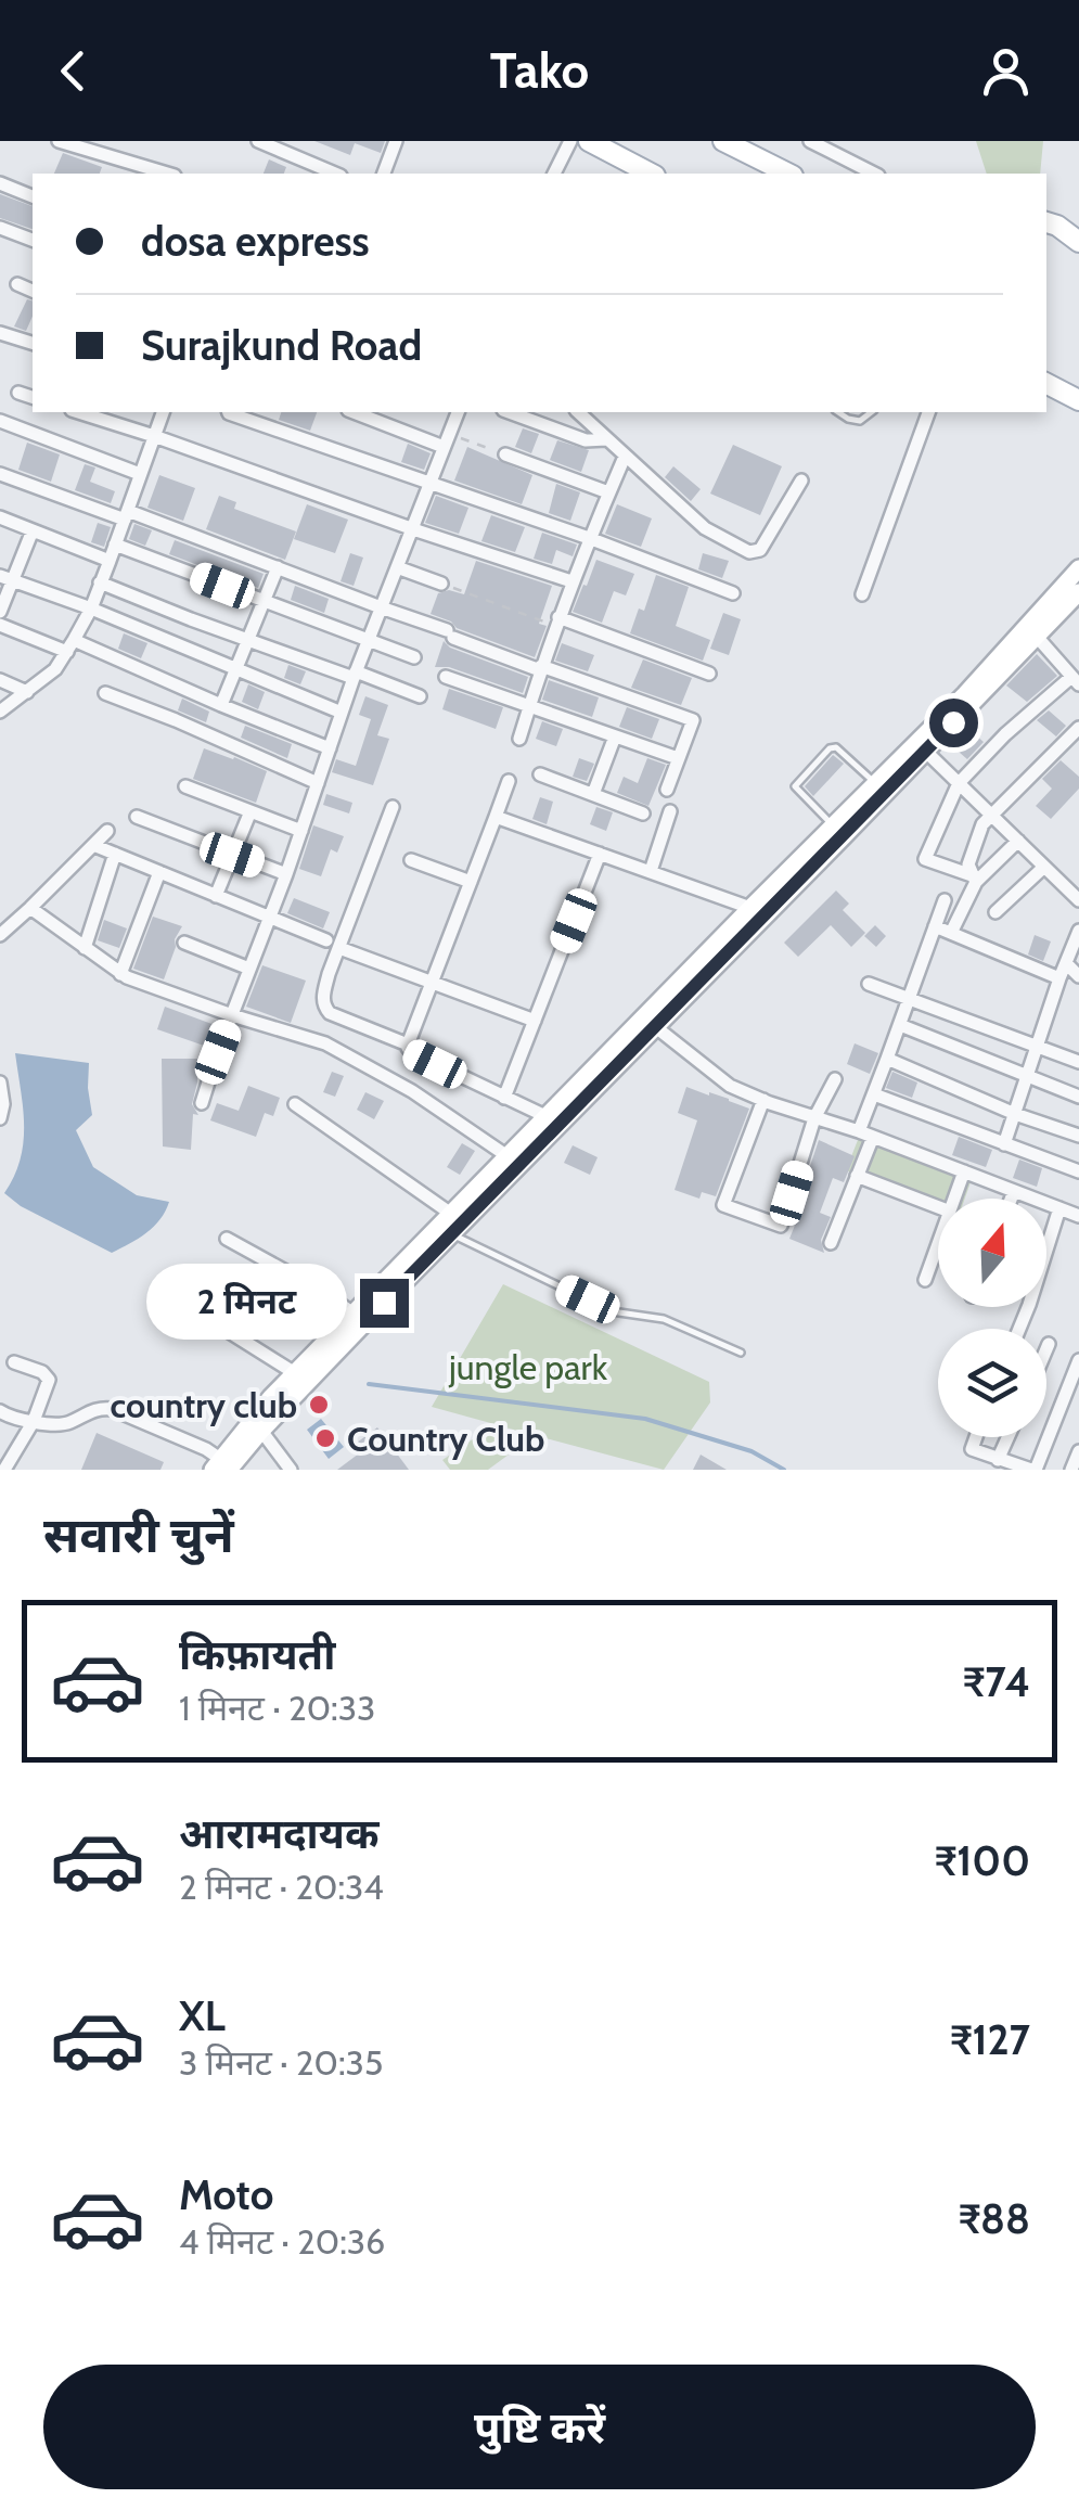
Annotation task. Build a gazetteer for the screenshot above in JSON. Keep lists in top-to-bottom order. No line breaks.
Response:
{"parks":["jungle park"],"places":["country club","Country Club"],"north":"top","page":{"header":"Tako","banner":["dosa express","Surajkund Road"],"bubble":"2 मिनट","heading":"सवारी चुनें","list":[{"name":"किफ़ायती","note":"1 मिनट · 20:33","value":"₹74"},{"name":"आरामदायक","note":"2 मिनट · 20:34","value":"₹100"},{"name":"XL","note":"3 मिनट · 20:35","value":"₹127"},{"name":"Moto","note":"4 मिनट · 20:36","value":"₹88"}],"buttons":"पुष्टि करें"}}
